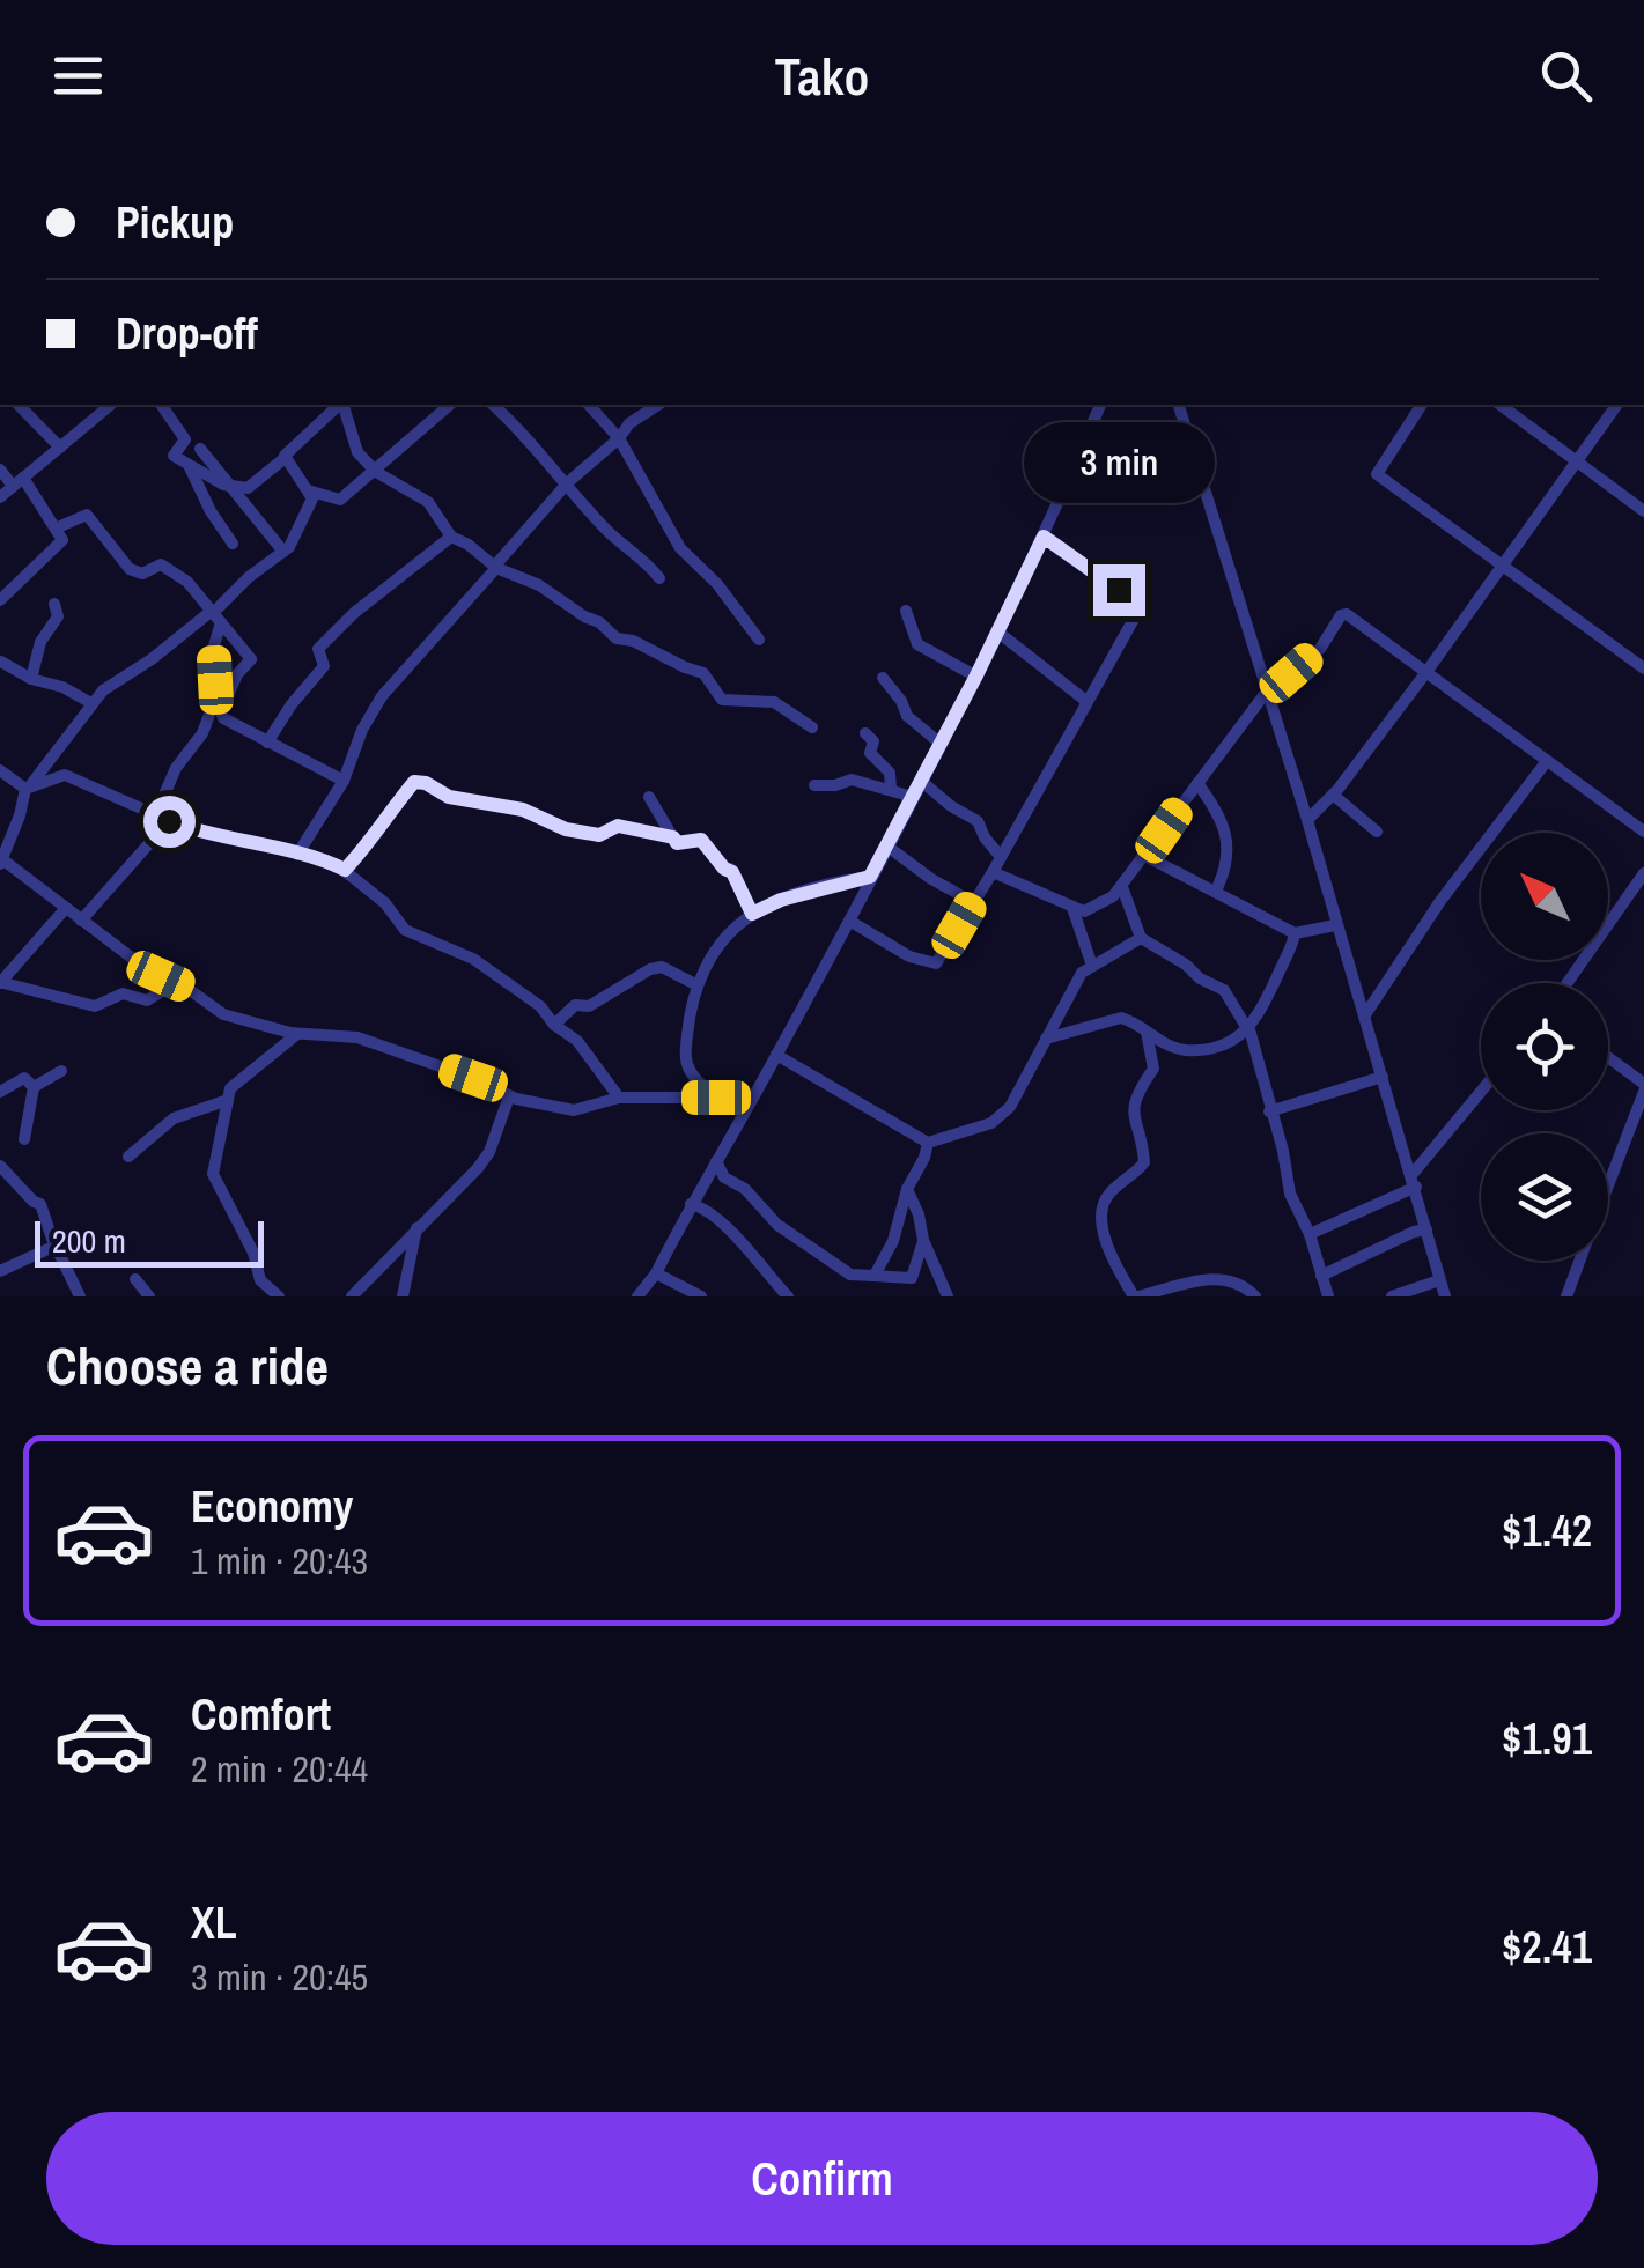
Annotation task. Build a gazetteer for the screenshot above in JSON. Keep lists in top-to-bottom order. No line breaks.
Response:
{"scale_bar":"200 m","north":"top left","page":{"header":"Tako","banner":["Pickup","Drop-off"],"bubble":"3 min","scale":"200 m","heading":"Choose a ride","list":[{"name":"Economy","note":"1 min · 20:43","value":"$1.42"},{"name":"Comfort","note":"2 min · 20:44","value":"$1.91"},{"name":"XL","note":"3 min · 20:45","value":"$2.41"}],"buttons":"Confirm"}}
